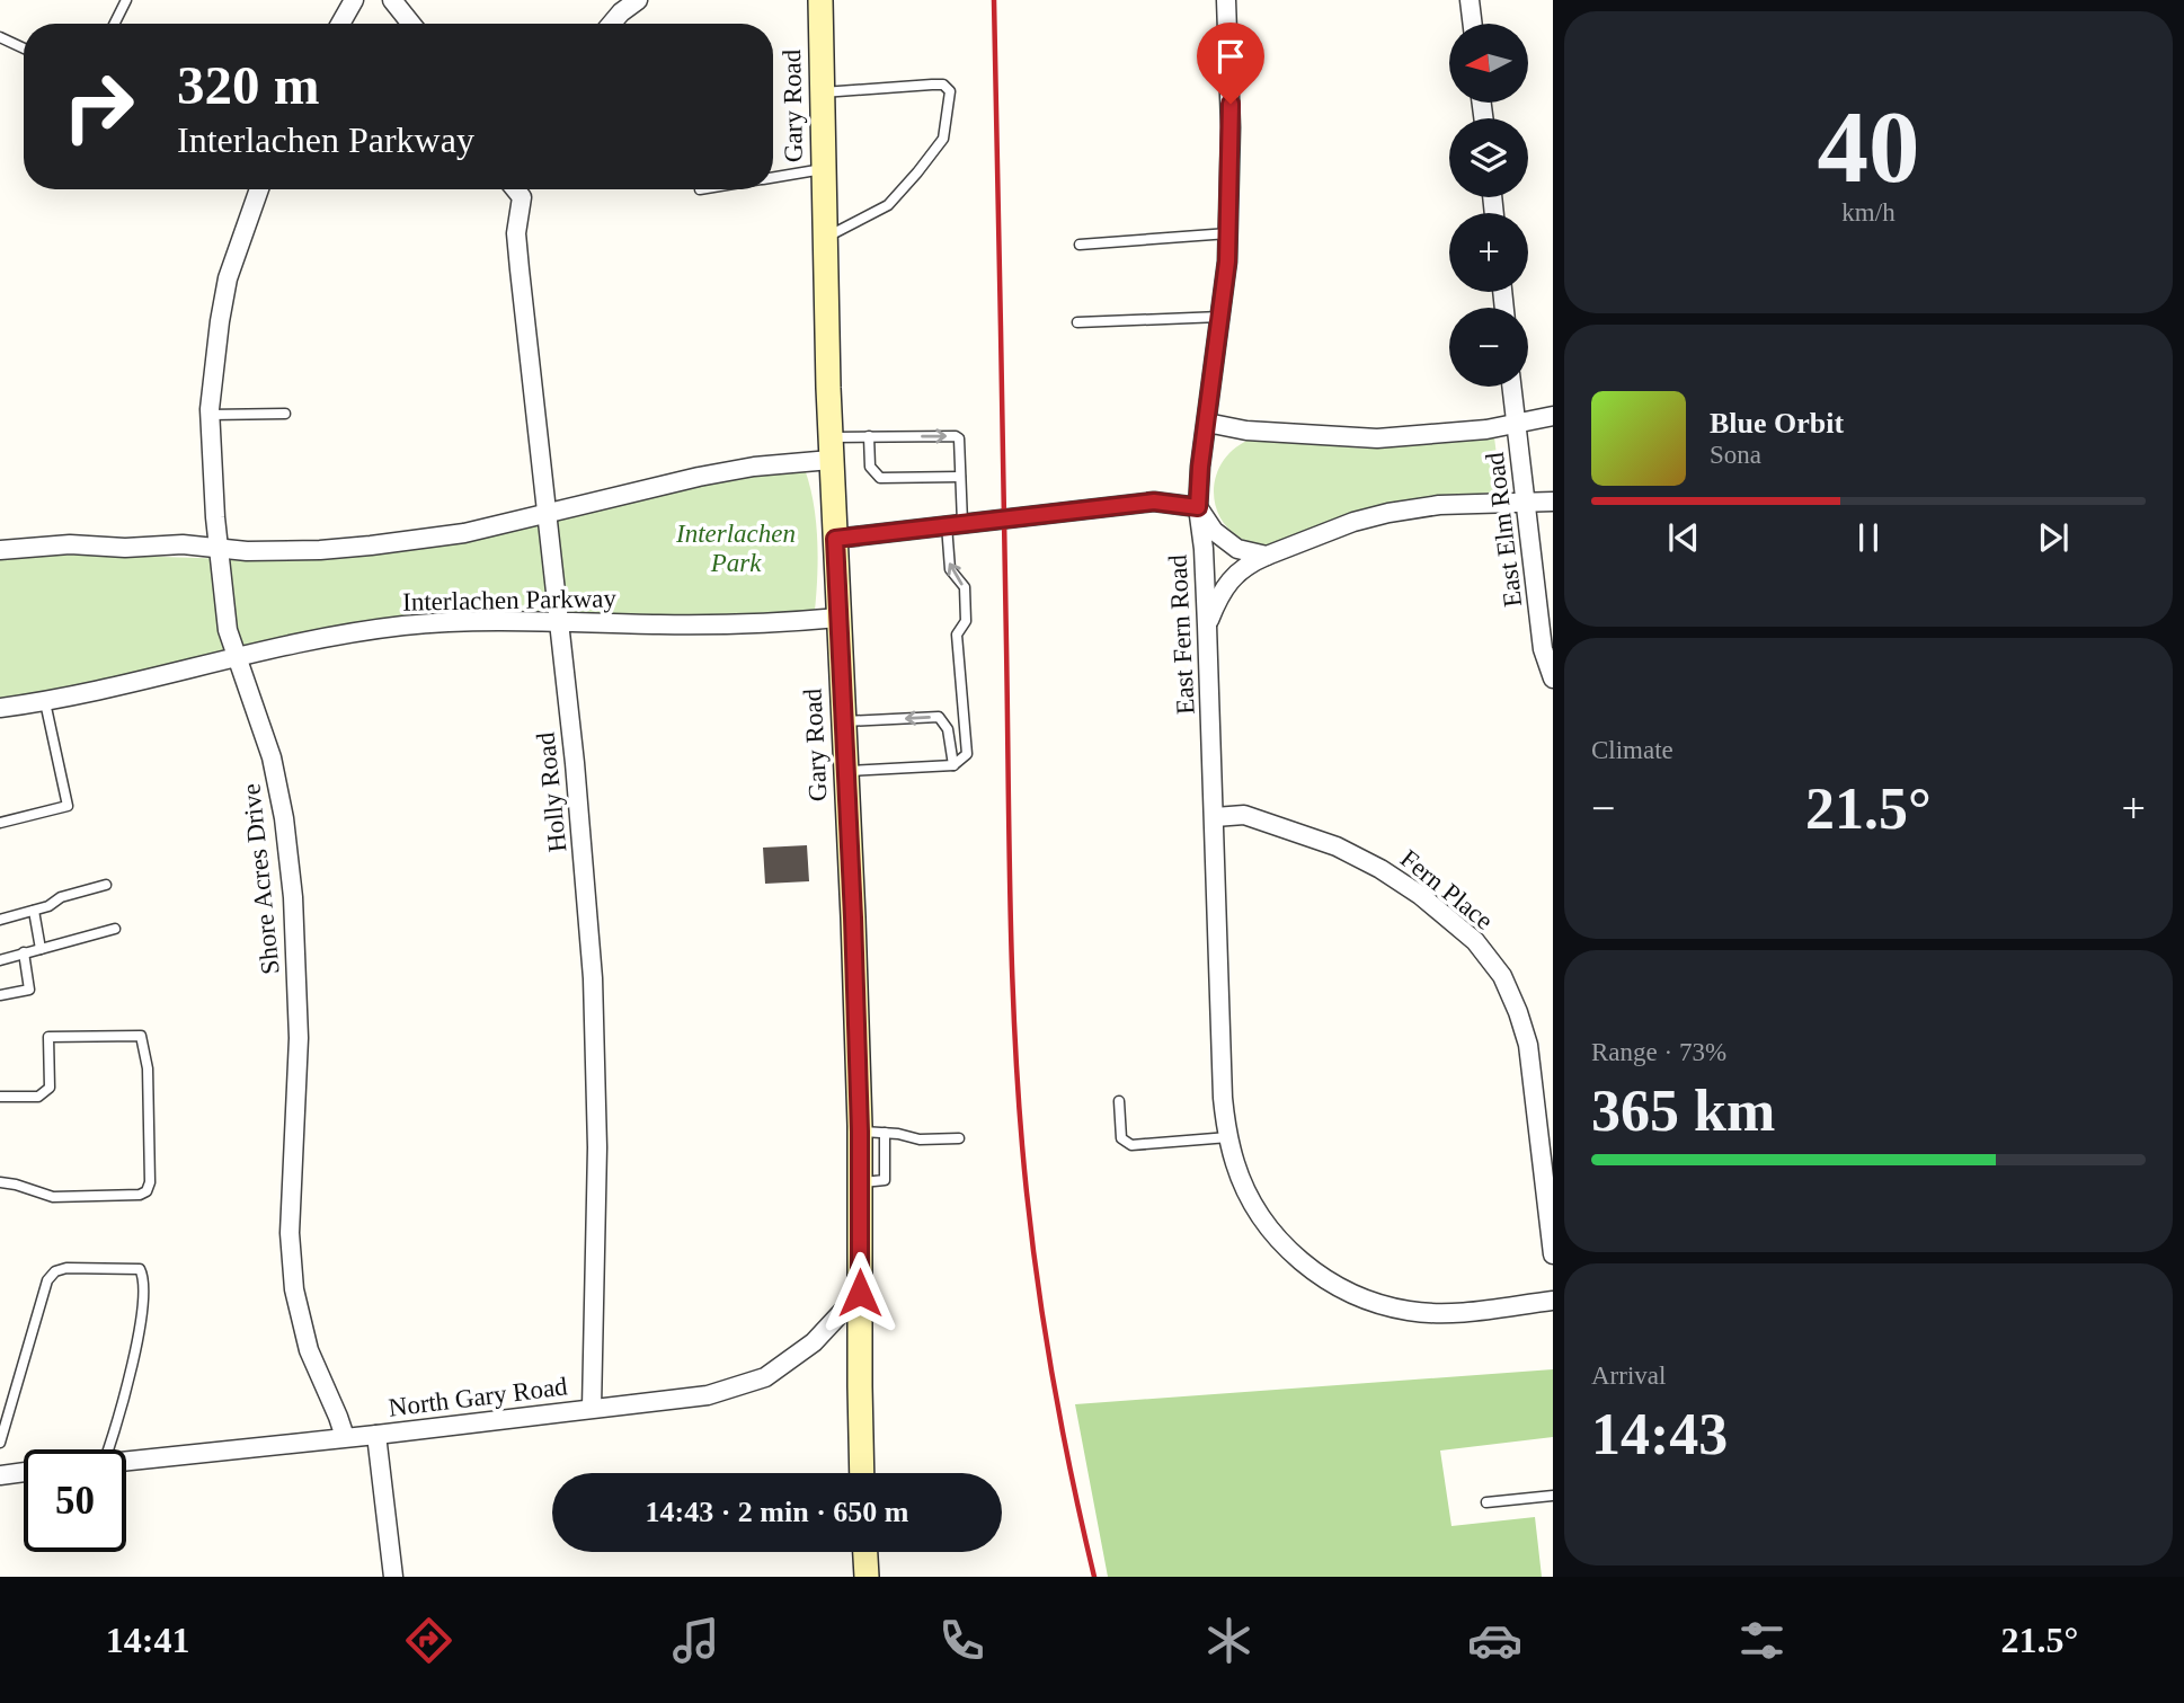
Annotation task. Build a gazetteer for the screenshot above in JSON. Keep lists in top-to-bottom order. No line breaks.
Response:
{"streets":{"main road":["Gary Road"],"street":["East Elm Road","Interlachen Parkway","East Fern Road","Holly Road","Shore Acres Drive","Fern Place","North Gary Road"]},"crossings":[["Gary Road","Interlachen Parkway"],["Gary Road","North Gary Road"],["Interlachen Parkway","Holly Road"],["Interlachen Parkway","Shore Acres Drive"],["East Fern Road","Fern Place"],["Holly Road","North Gary Road"],["Shore Acres Drive","North Gary Road"]],"parks":["Interlachen Park"],"north":"left","page":{"tile":[["40","km/h"],"Climate",["Range · 73%","365 km"],["Arrival","14:43"]],"map_buttons":["+","−"],"turn":["320 m","Interlachen Parkway"],"song":["Blue Orbit","Sona"],"heat":["−","21.5°","+"],"limit":"50","trip":"14:43 · 2 min · 650 m","tabs":["14:41","21.5°"]}}
